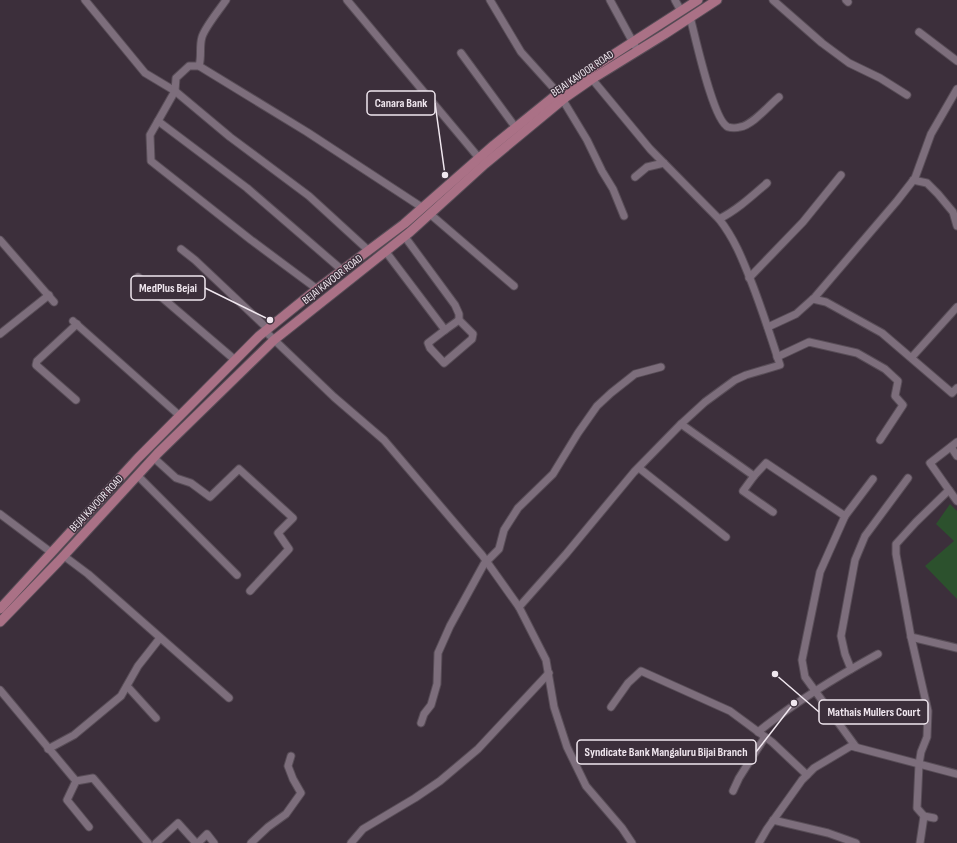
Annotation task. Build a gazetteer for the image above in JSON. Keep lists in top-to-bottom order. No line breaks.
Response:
{"streets":{"main road":["BEJAI KAVOOR ROAD"]},"places":["Canara Bank","MedPlus Bejai","Mathais Mullers Court","Syndicate Bank Mangaluru Bijai Branch"]}
